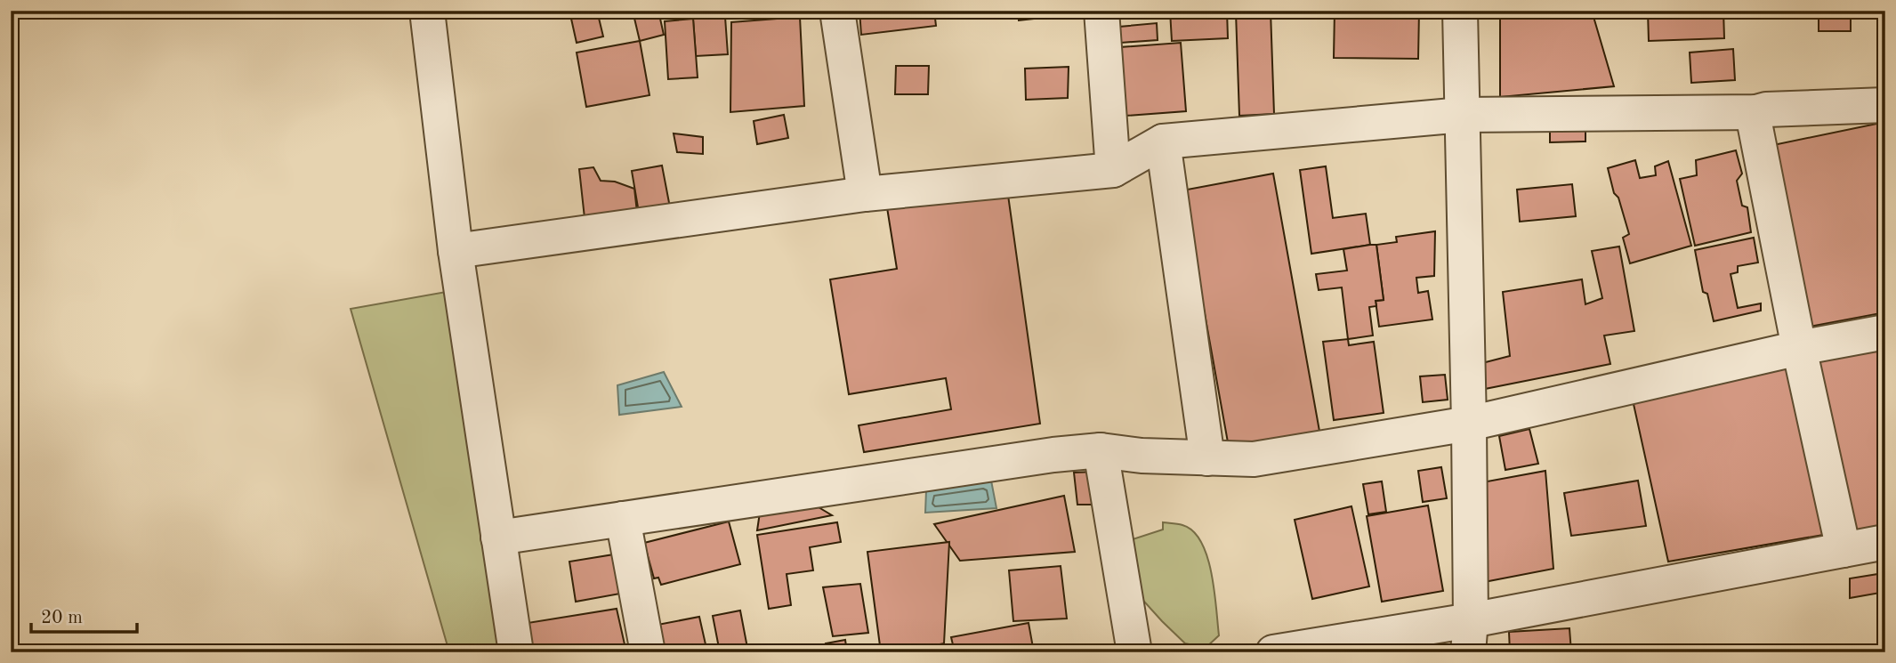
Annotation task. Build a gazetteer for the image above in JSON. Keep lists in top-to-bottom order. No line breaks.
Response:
{"scale_bar":"20 m"}
